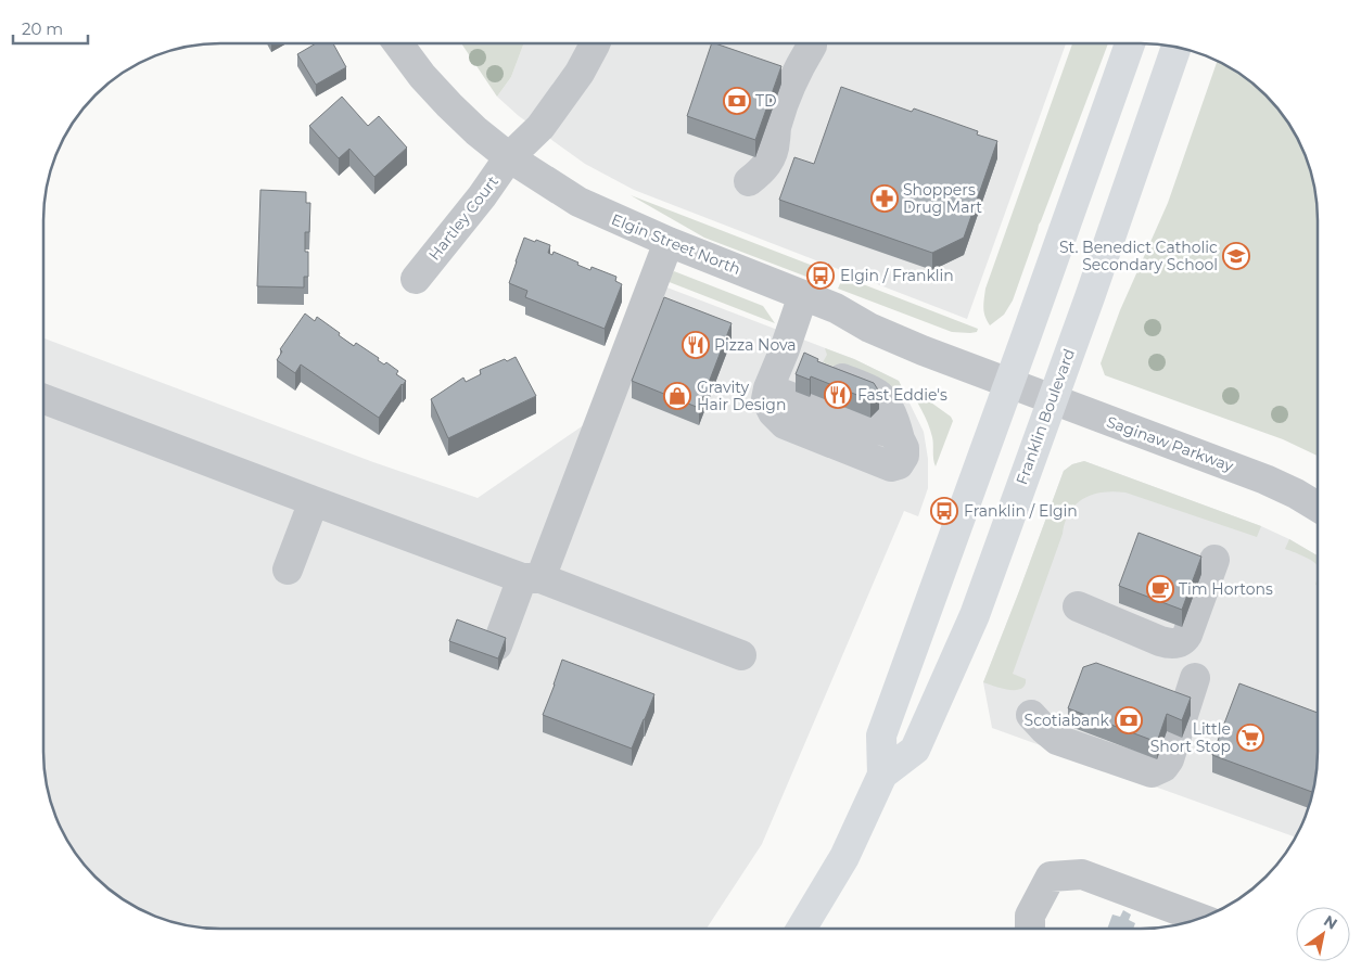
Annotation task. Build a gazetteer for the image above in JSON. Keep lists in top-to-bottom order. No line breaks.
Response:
{"streets":{"main road":["Franklin Boulevard"],"street":["Hartley Court","Elgin Street North","Saginaw Parkway"]},"crossings":[["Hartley Court","Elgin Street North"],["Elgin Street North","Franklin Boulevard"],["Elgin Street North","Saginaw Parkway"],["Franklin Boulevard","Saginaw Parkway"]],"places":{"bank":["TD","Scotiabank"],"pharmacy":["Shoppers Drug Mart"],"school or university":["St. Benedict Catholic Secondary School"],"bus stop":["Elgin / Franklin","Franklin / Elgin"],"restaurant":["Pizza Nova","Fast Eddie's"],"shop":["Gravity Hair Design"],"cafe":["Tim Hortons"],"supermarket":["Little Short Stop"]},"scale_bar":"20 m","north":"top right"}
